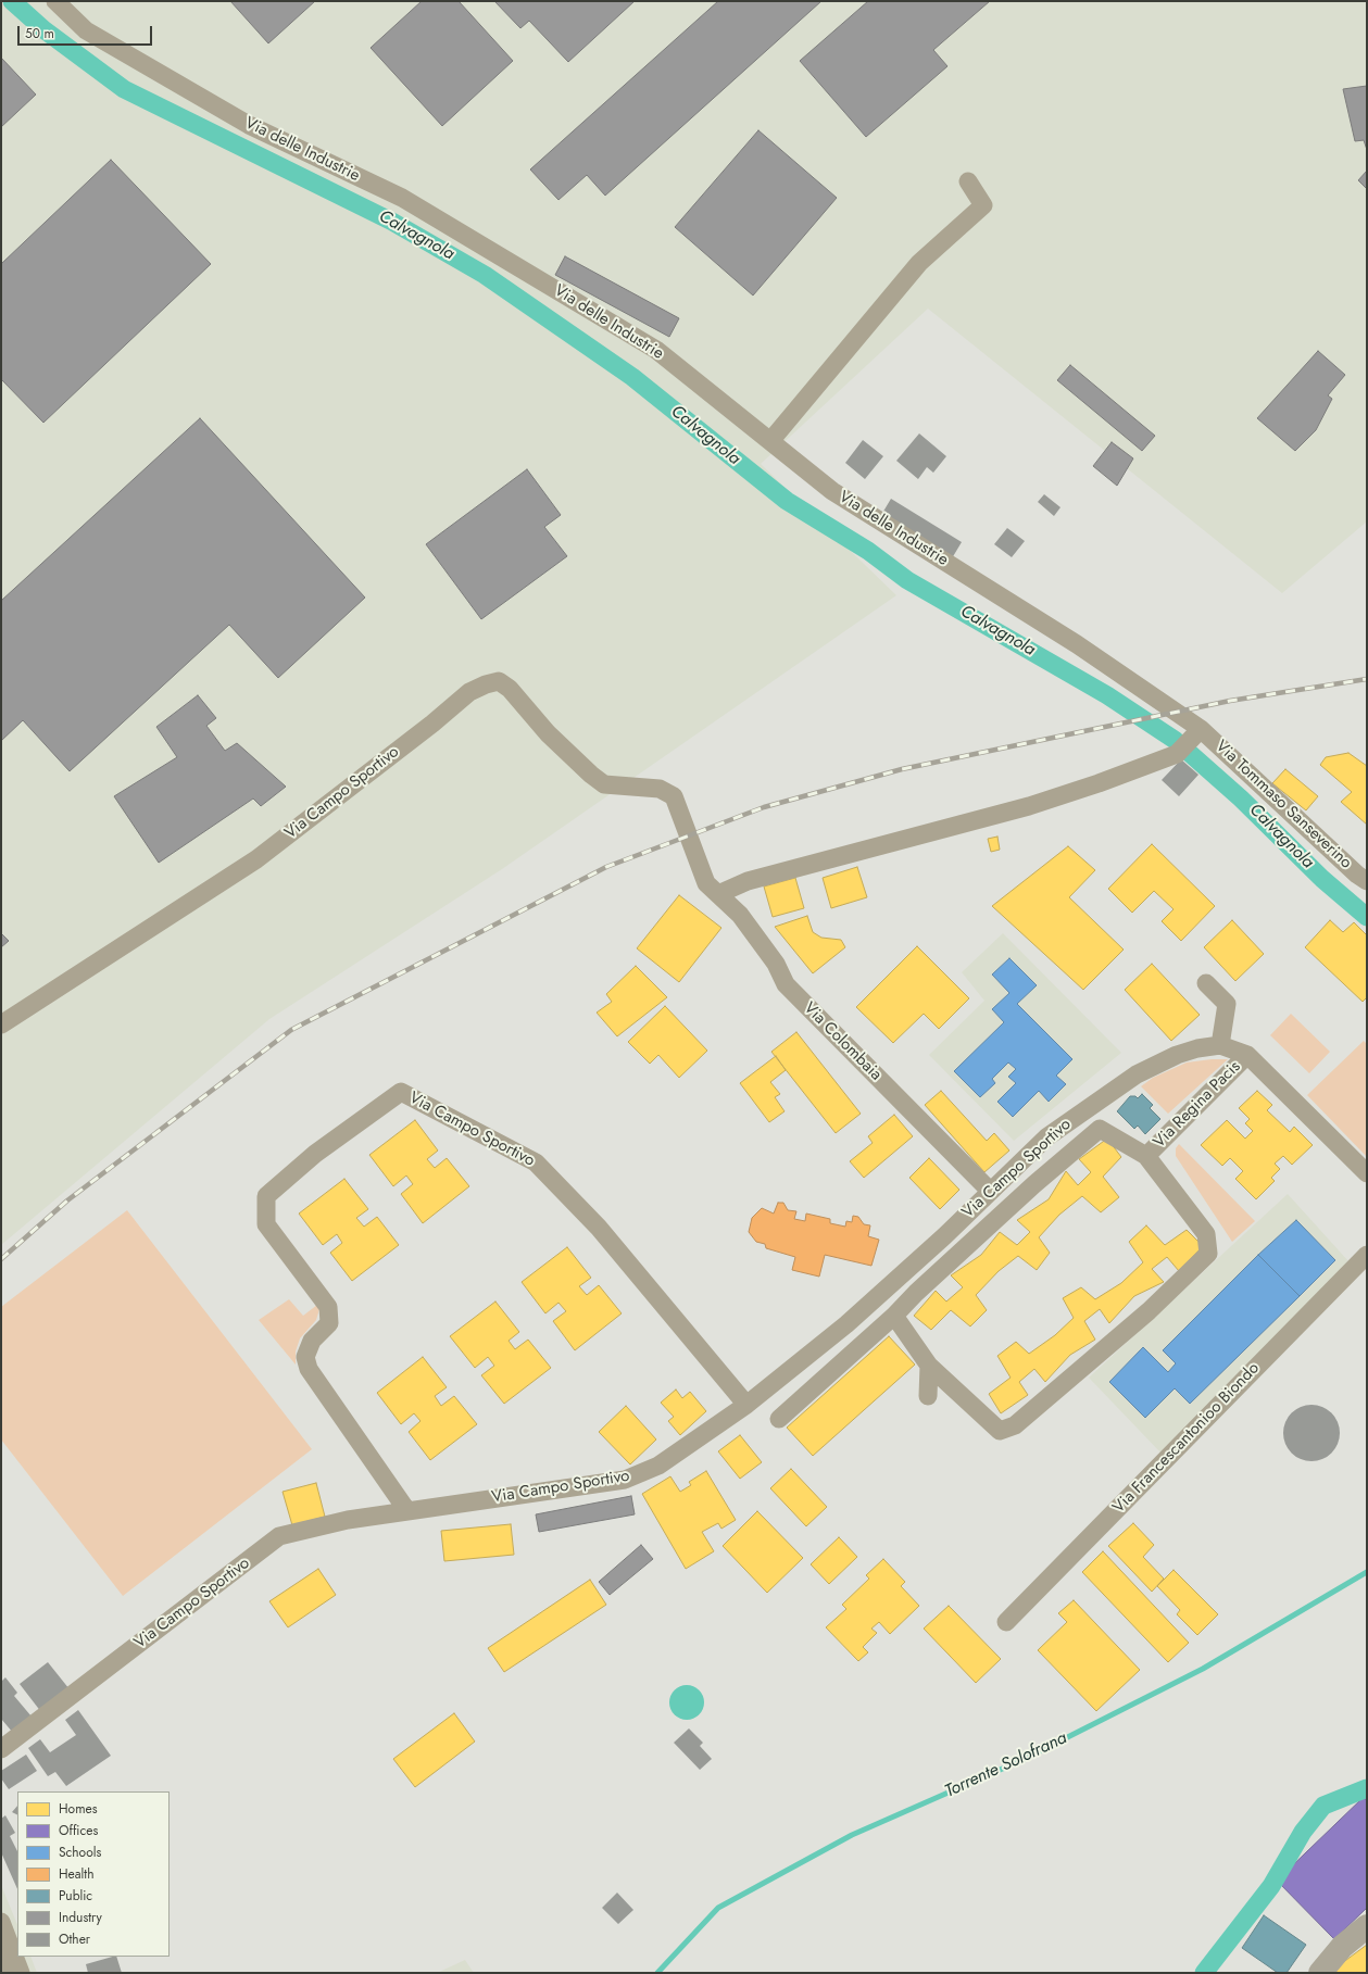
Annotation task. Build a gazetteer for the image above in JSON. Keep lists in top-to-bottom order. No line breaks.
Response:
{"streets":{"street":["Via delle Industrie","Via Campo Sportivo","Via Tommaso Sanseverino","Via Colombaia","Via Regina Pacis","Via Francescantonioo Biondo"]},"crossings":[["Via delle Industrie","Via Tommaso Sanseverino"],["Via Campo Sportivo","Via Colombaia"],["Via Campo Sportivo","Via Regina Pacis"]],"water":["Calvagnola","Torrente Solofrana"],"legend":["Homes","Offices","Schools","Health","Public","Industry","Other"],"scale_bar":"50 m"}
